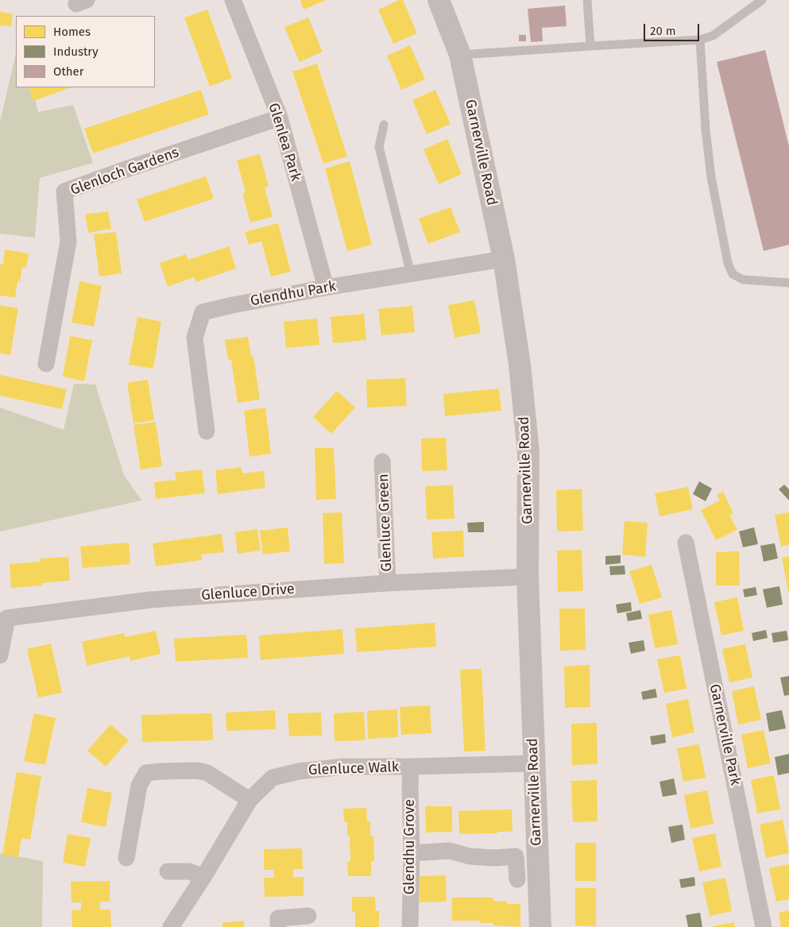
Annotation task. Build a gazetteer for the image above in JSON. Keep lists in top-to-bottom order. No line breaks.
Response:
{"streets":{"street":["Glenlea Park","Garnerville Road","Glenloch Gardens","Glendhu Park","Glenluce Green","Glenluce Drive","Garnerville Park","Glenluce Walk","Glendhu Grove"]},"crossings":[["Glenlea Park","Glenloch Gardens"],["Glenlea Park","Glendhu Park"],["Garnerville Road","Glendhu Park"],["Garnerville Road","Glenluce Drive"],["Garnerville Road","Glenluce Walk"],["Glenluce Green","Glenluce Drive"],["Glenluce Walk","Glendhu Grove"]],"legend":["Homes","Industry","Other"],"scale_bar":"20 m"}
